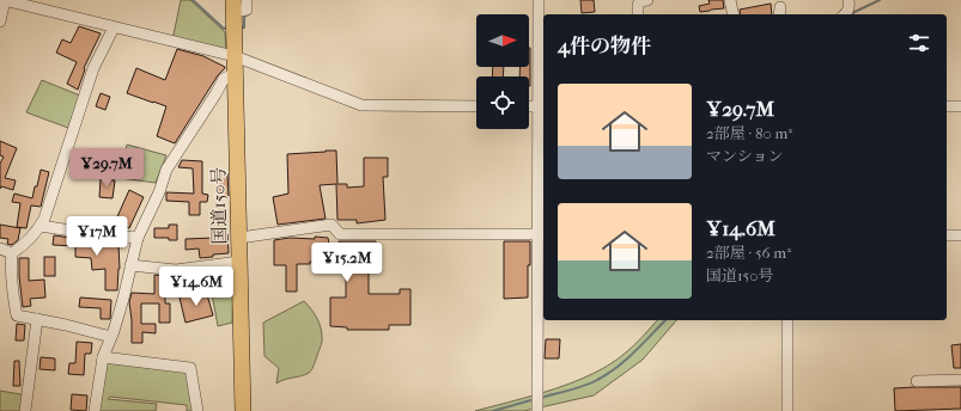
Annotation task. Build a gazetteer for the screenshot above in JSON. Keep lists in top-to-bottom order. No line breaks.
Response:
{"streets":{"highway":["国道150号"]},"north":"right","page":{"heading":"4件の物件","list":[{"name":"¥29.7M","note":"2部屋 · 80 m² · マンション"},{"name":"¥14.6M","note":"2部屋 · 56 m² · 国道150号"}],"price":["¥29.7M","¥17M","¥15.2M","¥14.6M"]}}
